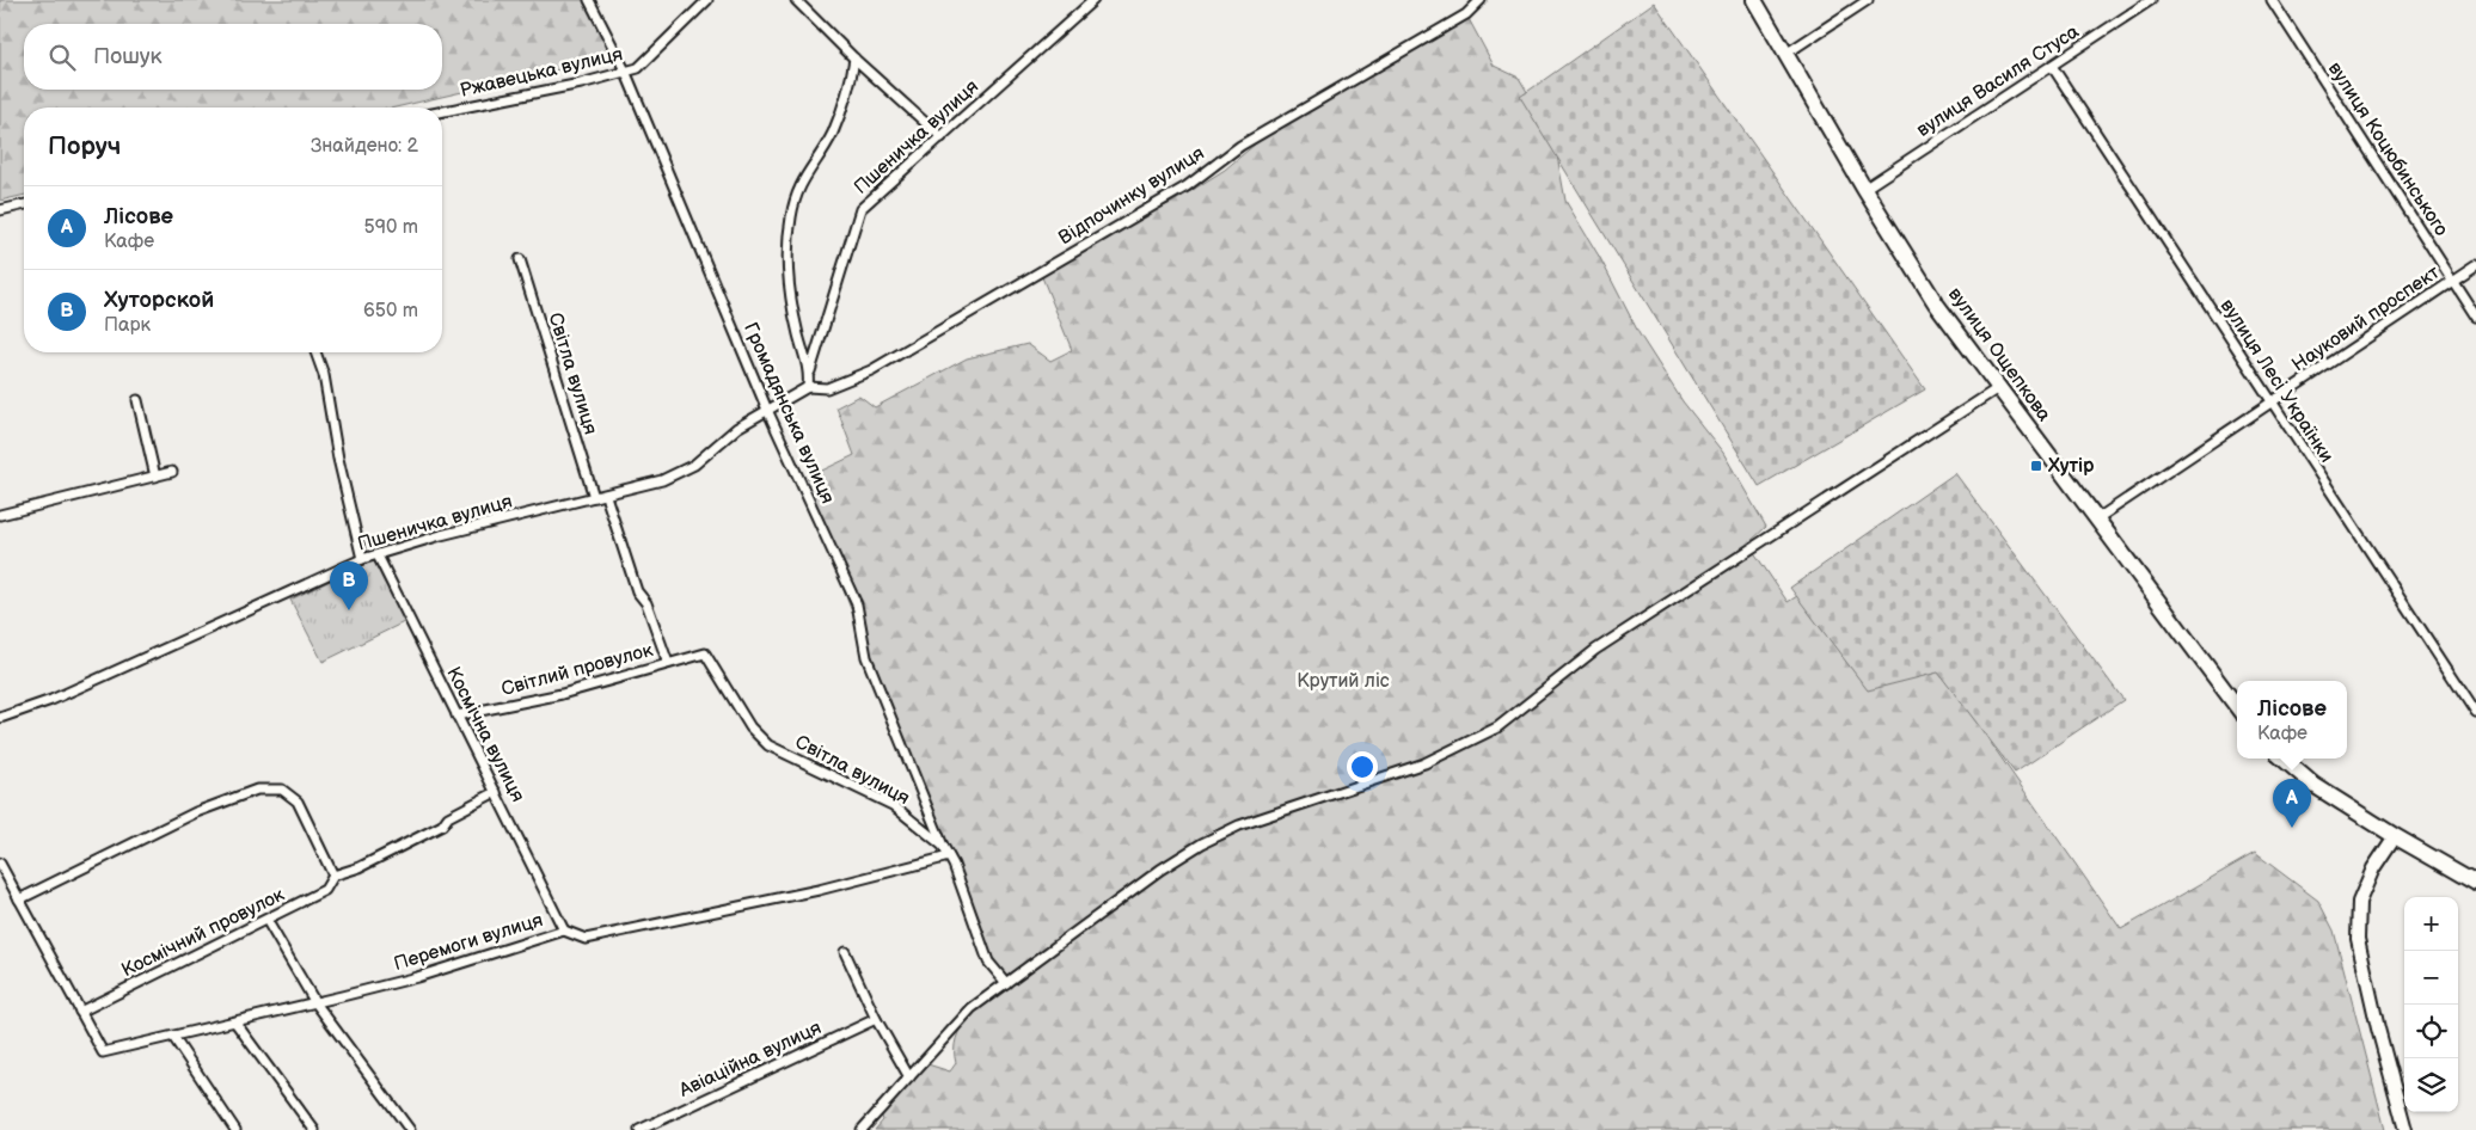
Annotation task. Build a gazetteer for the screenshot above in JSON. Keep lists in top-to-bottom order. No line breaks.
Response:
{"streets":{"highway":["вулиця Ощепкова"],"street":["Ржавецька вулиця","вулиця Василя Стуса","Пшеничка вулиця","вулиця Коцюбинського","Відпочинку вулиця","Науковий проспект","Світла вулиця","вулиця Лесі Українки","Громадянська вулиця","Світлий провулок","Космічна вулиця","Космічний провулок","Перемоги вулиця","Авіаційна вулиця"]},"crossings":[["Ржавецька вулиця","Громадянська вулиця"],["вулиця Василя Стуса","вулиця Ощепкова"],["вулиця Василя Стуса","вулиця Лесі Українки"],["Пшеничка вулиця","Відпочинку вулиця"],["Пшеничка вулиця","Світла вулиця"],["Пшеничка вулиця","Громадянська вулиця"],["Пшеничка вулиця","Космічна вулиця"],["вулиця Коцюбинського","Науковий проспект"],["Науковий проспект","вулиця Ощепкова"],["Науковий проспект","вулиця Лесі Українки"],["Світла вулиця","Громадянська вулиця"],["Світла вулиця","Світлий провулок"],["Світла вулиця","Перемоги вулиця"],["Світлий провулок","Космічна вулиця"],["Космічна вулиця","Перемоги вулиця"],["Космічний провулок","Перемоги вулиця"]],"parks":["Крутий ліс"],"places":{"transit":["Хутір"]},"page":{"search":"Пошук","heading":["Поруч","Знайдено: 2"],"list":[{"mark":"A","name":"Лісове","note":"Кафе","value":"590 m"},{"mark":"B","name":"Хуторской","note":"Парк","value":"650 m"}],"pins":["B","A"],"popup":["Лісове","Кафе"],"map_buttons":["+","−"]}}
